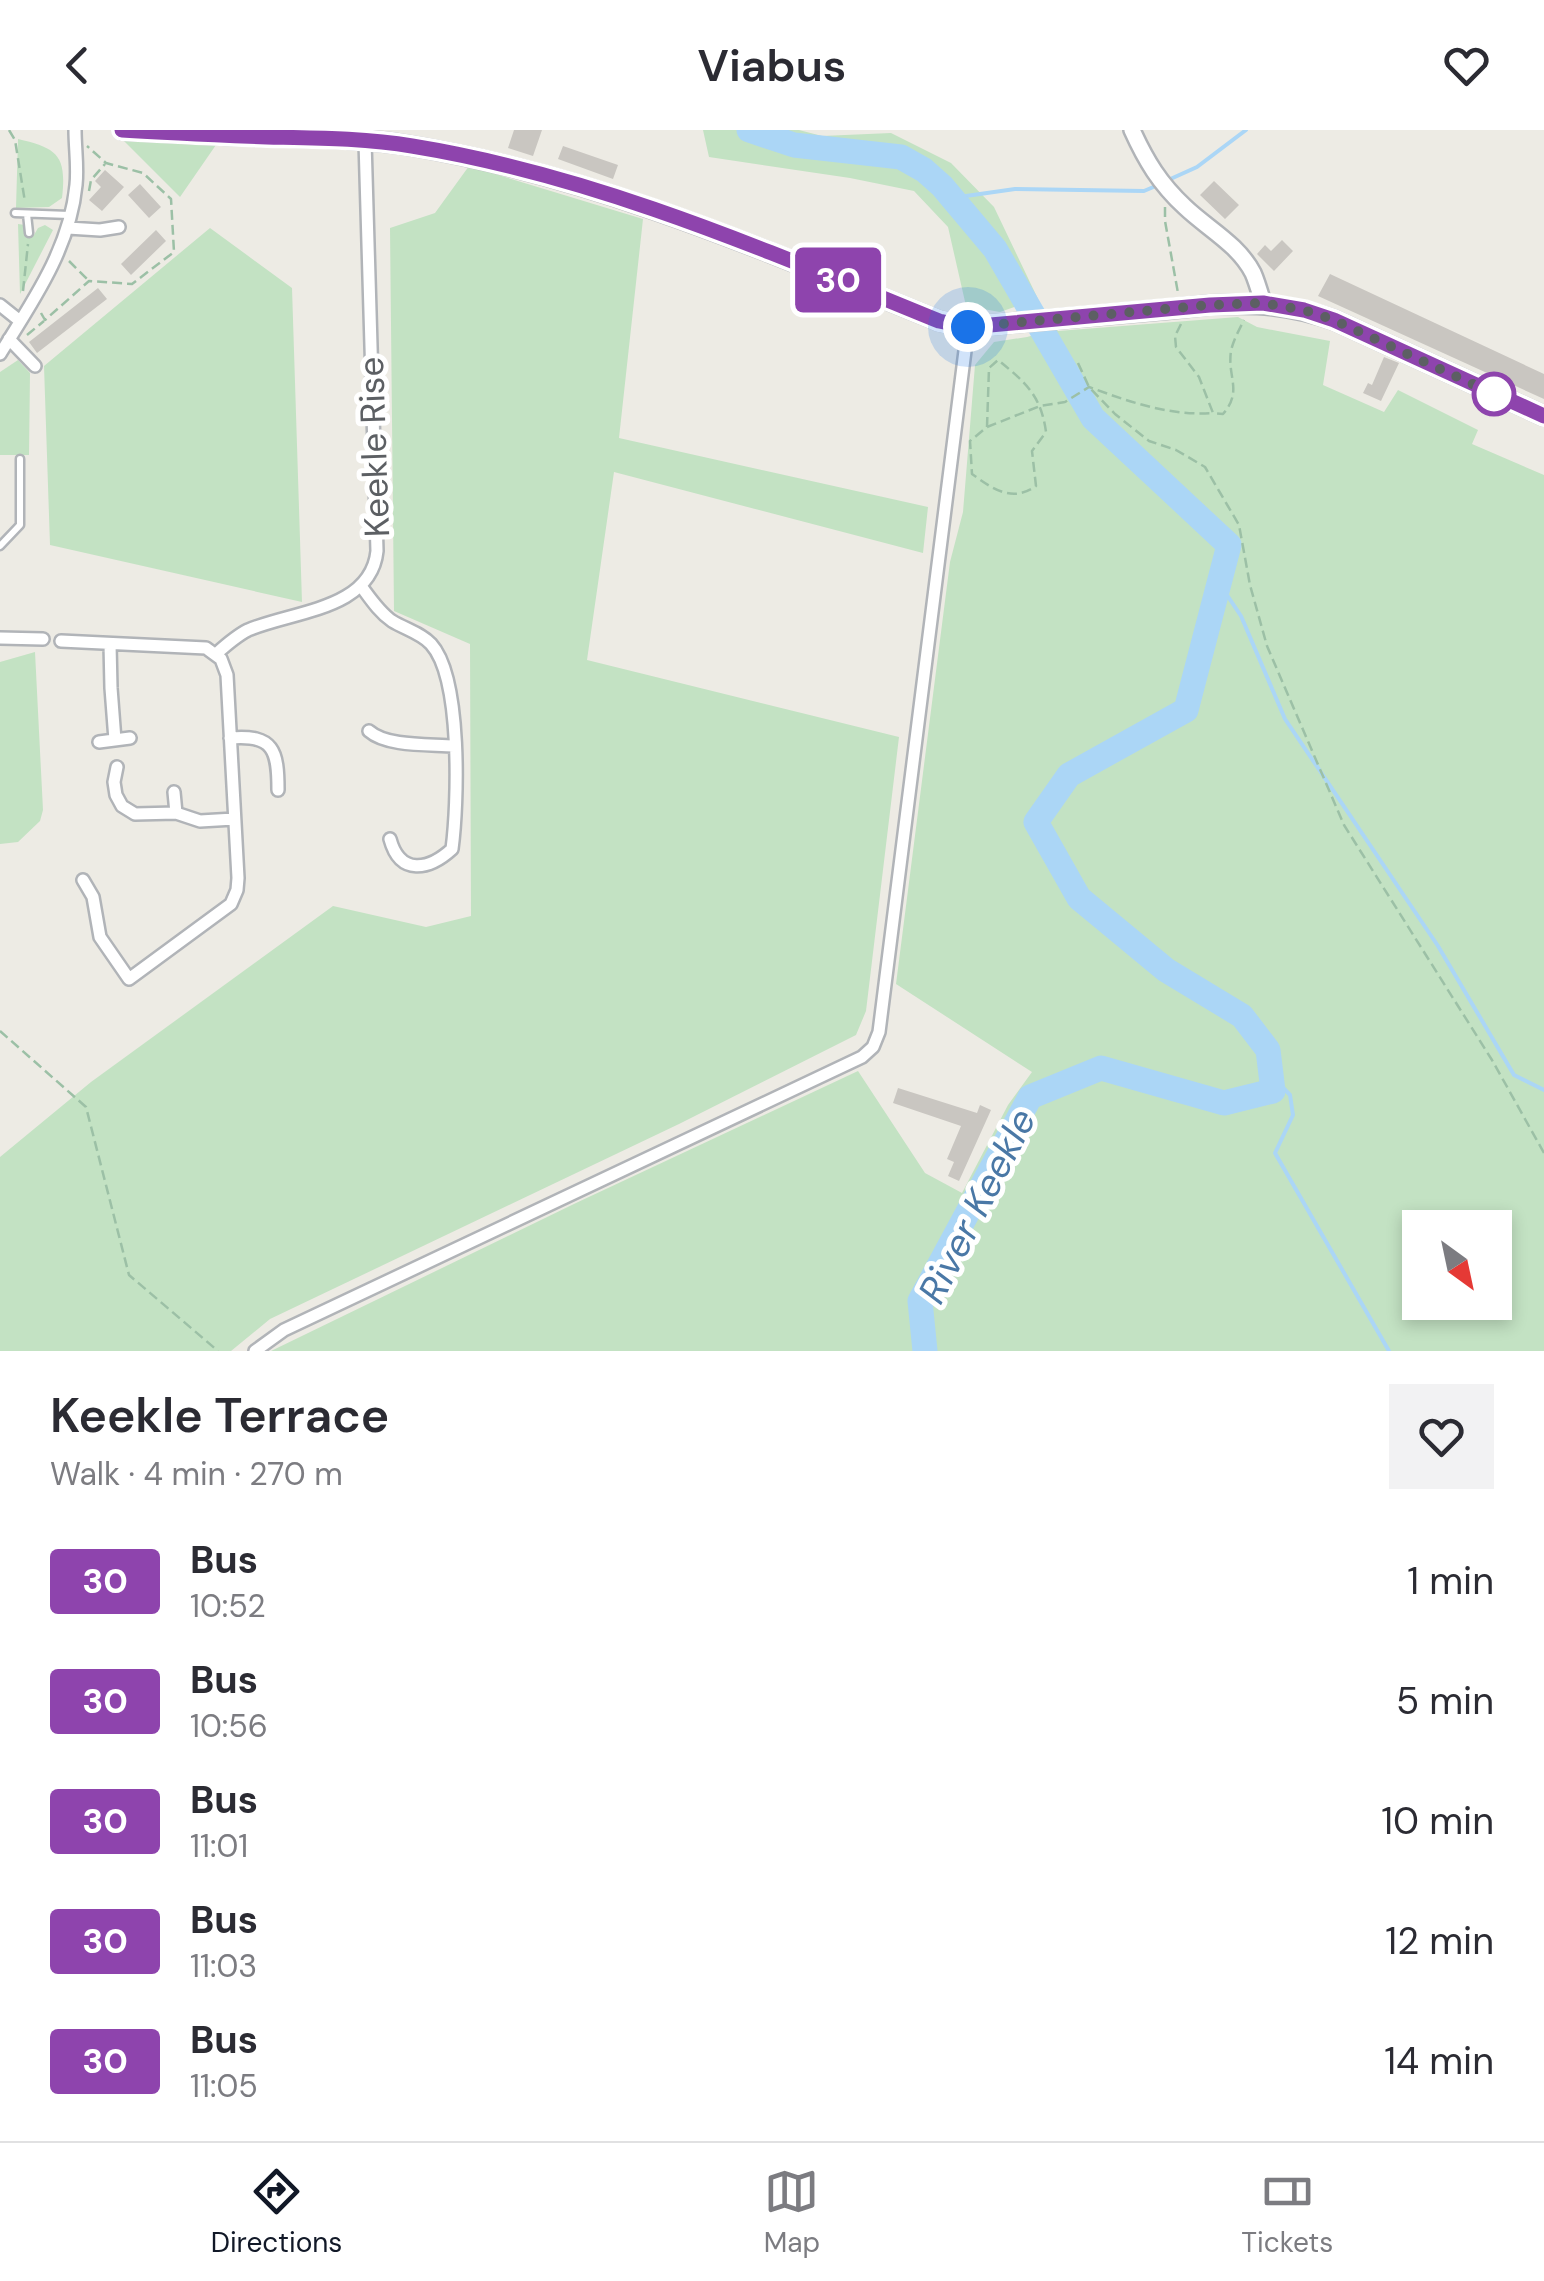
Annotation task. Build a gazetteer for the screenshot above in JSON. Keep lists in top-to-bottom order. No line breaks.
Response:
{"streets":{"street":["Keekle Rise"]},"water":["River Keekle"],"lines":["bus line 30"],"north":"bottom right","page":{"header":"Viabus","on_map":"30","heading":["Keekle Terrace","Walk · 4 min · 270 m"],"list":[{"mark":"30","name":"Bus","note":"10:52","value":"1 min"},{"mark":"30","name":"Bus","note":"10:56","value":"5 min"},{"mark":"30","name":"Bus","note":"11:01","value":"10 min"},{"mark":"30","name":"Bus","note":"11:03","value":"12 min"},{"mark":"30","name":"Bus","note":"11:05","value":"14 min"}],"tabs":["Directions","Map","Tickets"]}}
